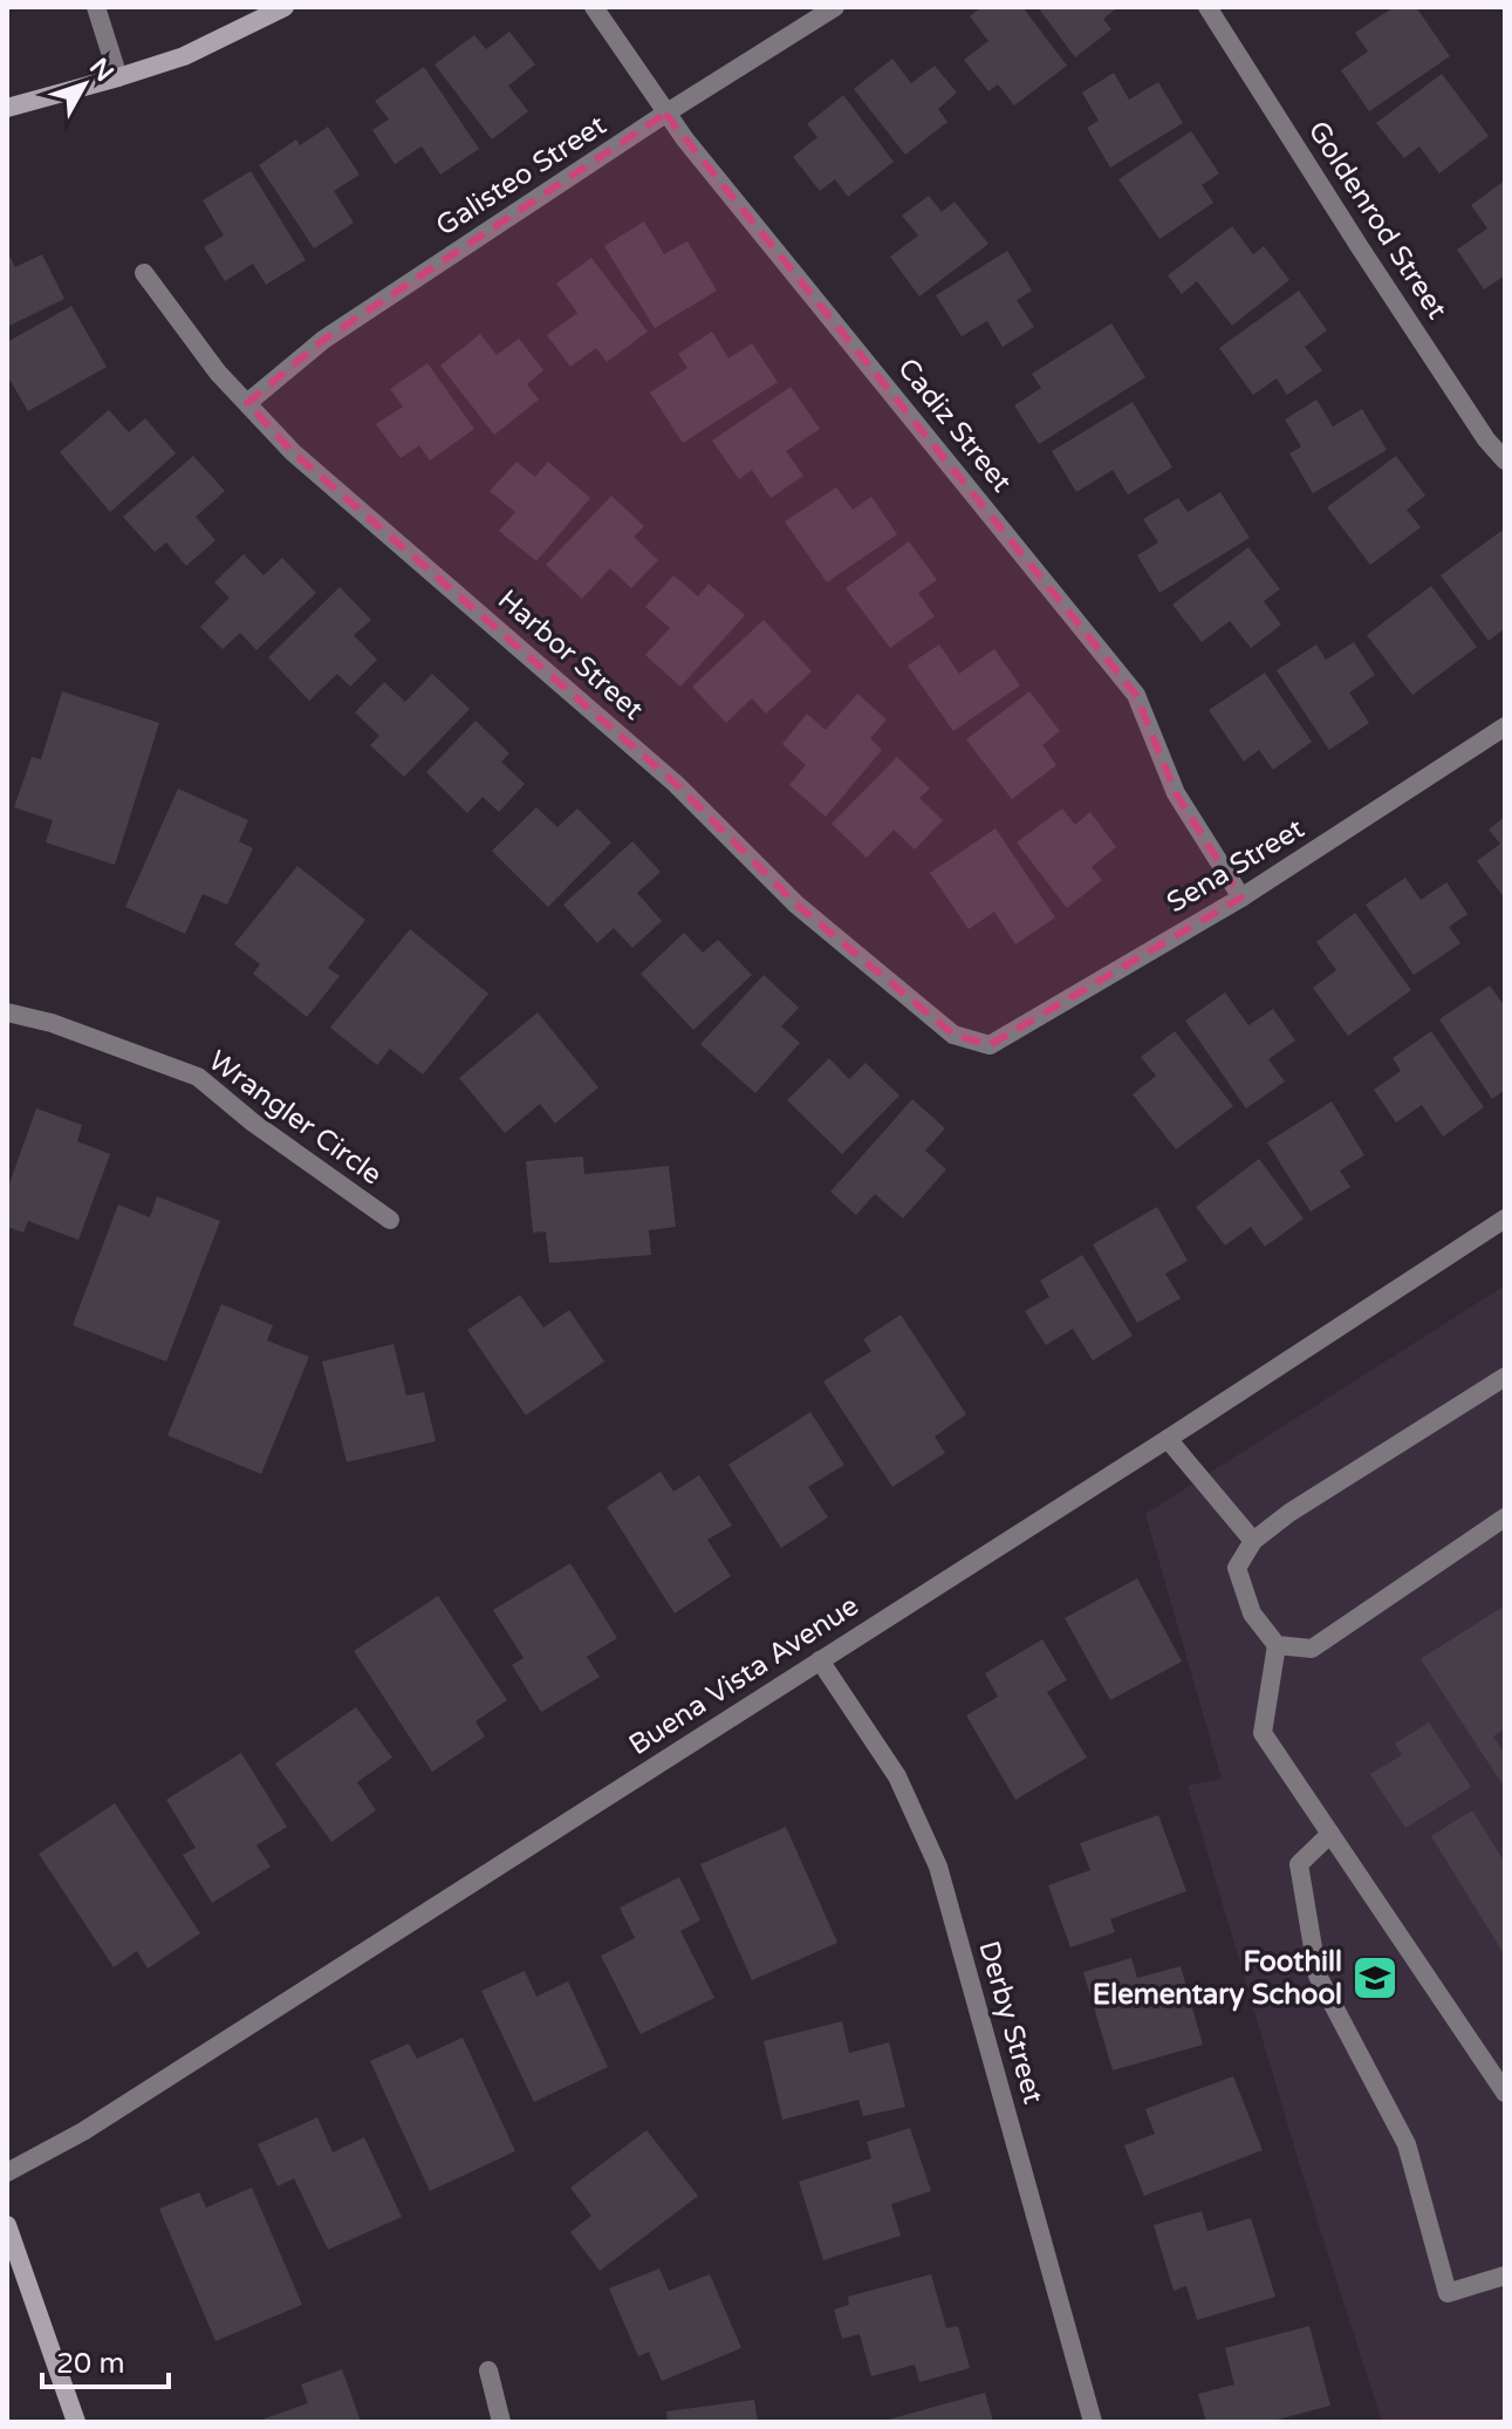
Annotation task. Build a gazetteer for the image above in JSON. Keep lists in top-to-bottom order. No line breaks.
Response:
{"streets":{"street":["Galisteo Street","Goldenrod Street","Cadiz Street","Harbor Street","Sena Street","Wrangler Circle","Buena Vista Avenue","Derby Street"]},"crossings":[["Galisteo Street","Cadiz Street"],["Galisteo Street","Harbor Street"],["Cadiz Street","Sena Street"],["Harbor Street","Sena Street"],["Buena Vista Avenue","Derby Street"]],"places":{"school or university":["Foothill Elementary School"]},"scale_bar":"20 m","north":"top right"}
